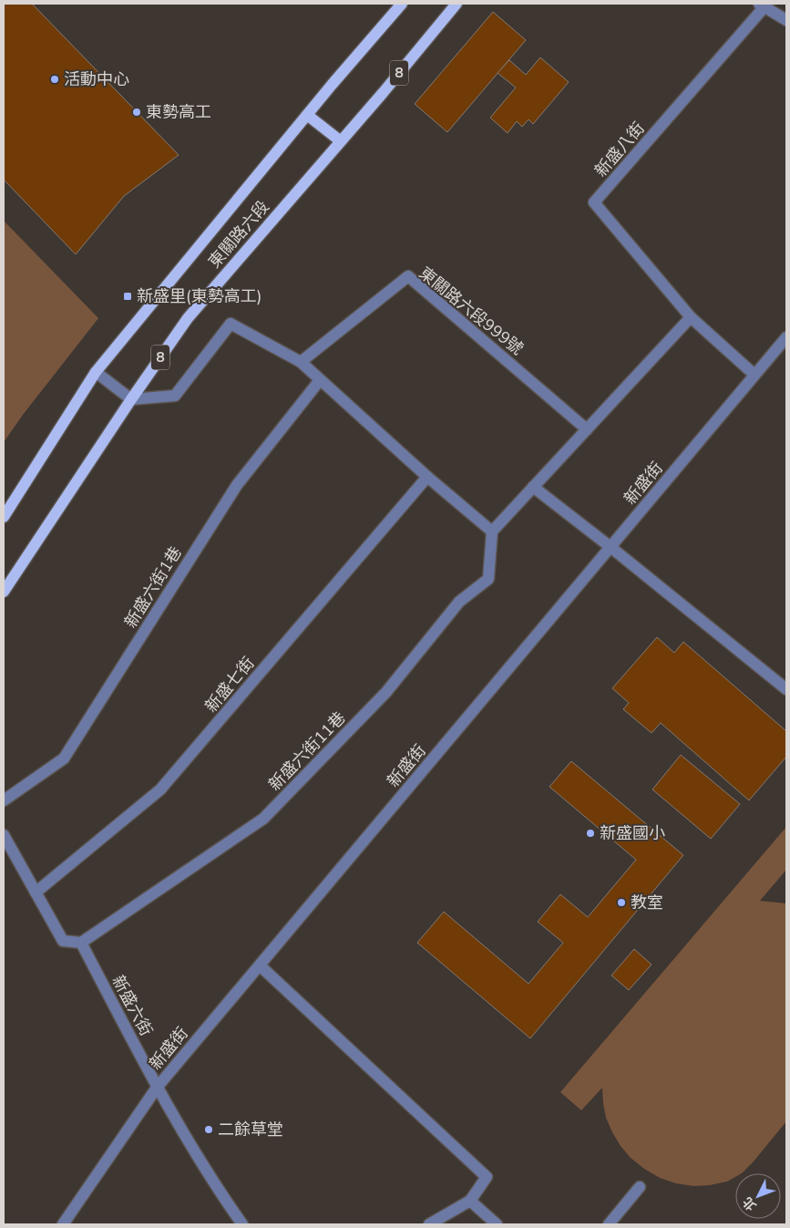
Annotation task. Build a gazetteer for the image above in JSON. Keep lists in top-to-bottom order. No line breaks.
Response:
{"streets":{"main road":["8","東關路六段"],"street":["新盛八街","東關路六段999號","新盛街","新盛六街1巷","新盛七街","新盛六街11巷","新盛六街"]},"crossings":[["新盛街","新盛六街"],["新盛六街11巷","新盛六街"]],"places":{"other":["活動中心","東勢高工","新盛國小","教室","二餘草堂"],"transit":["新盛里(東勢高工)"]},"north":"bottom left"}
